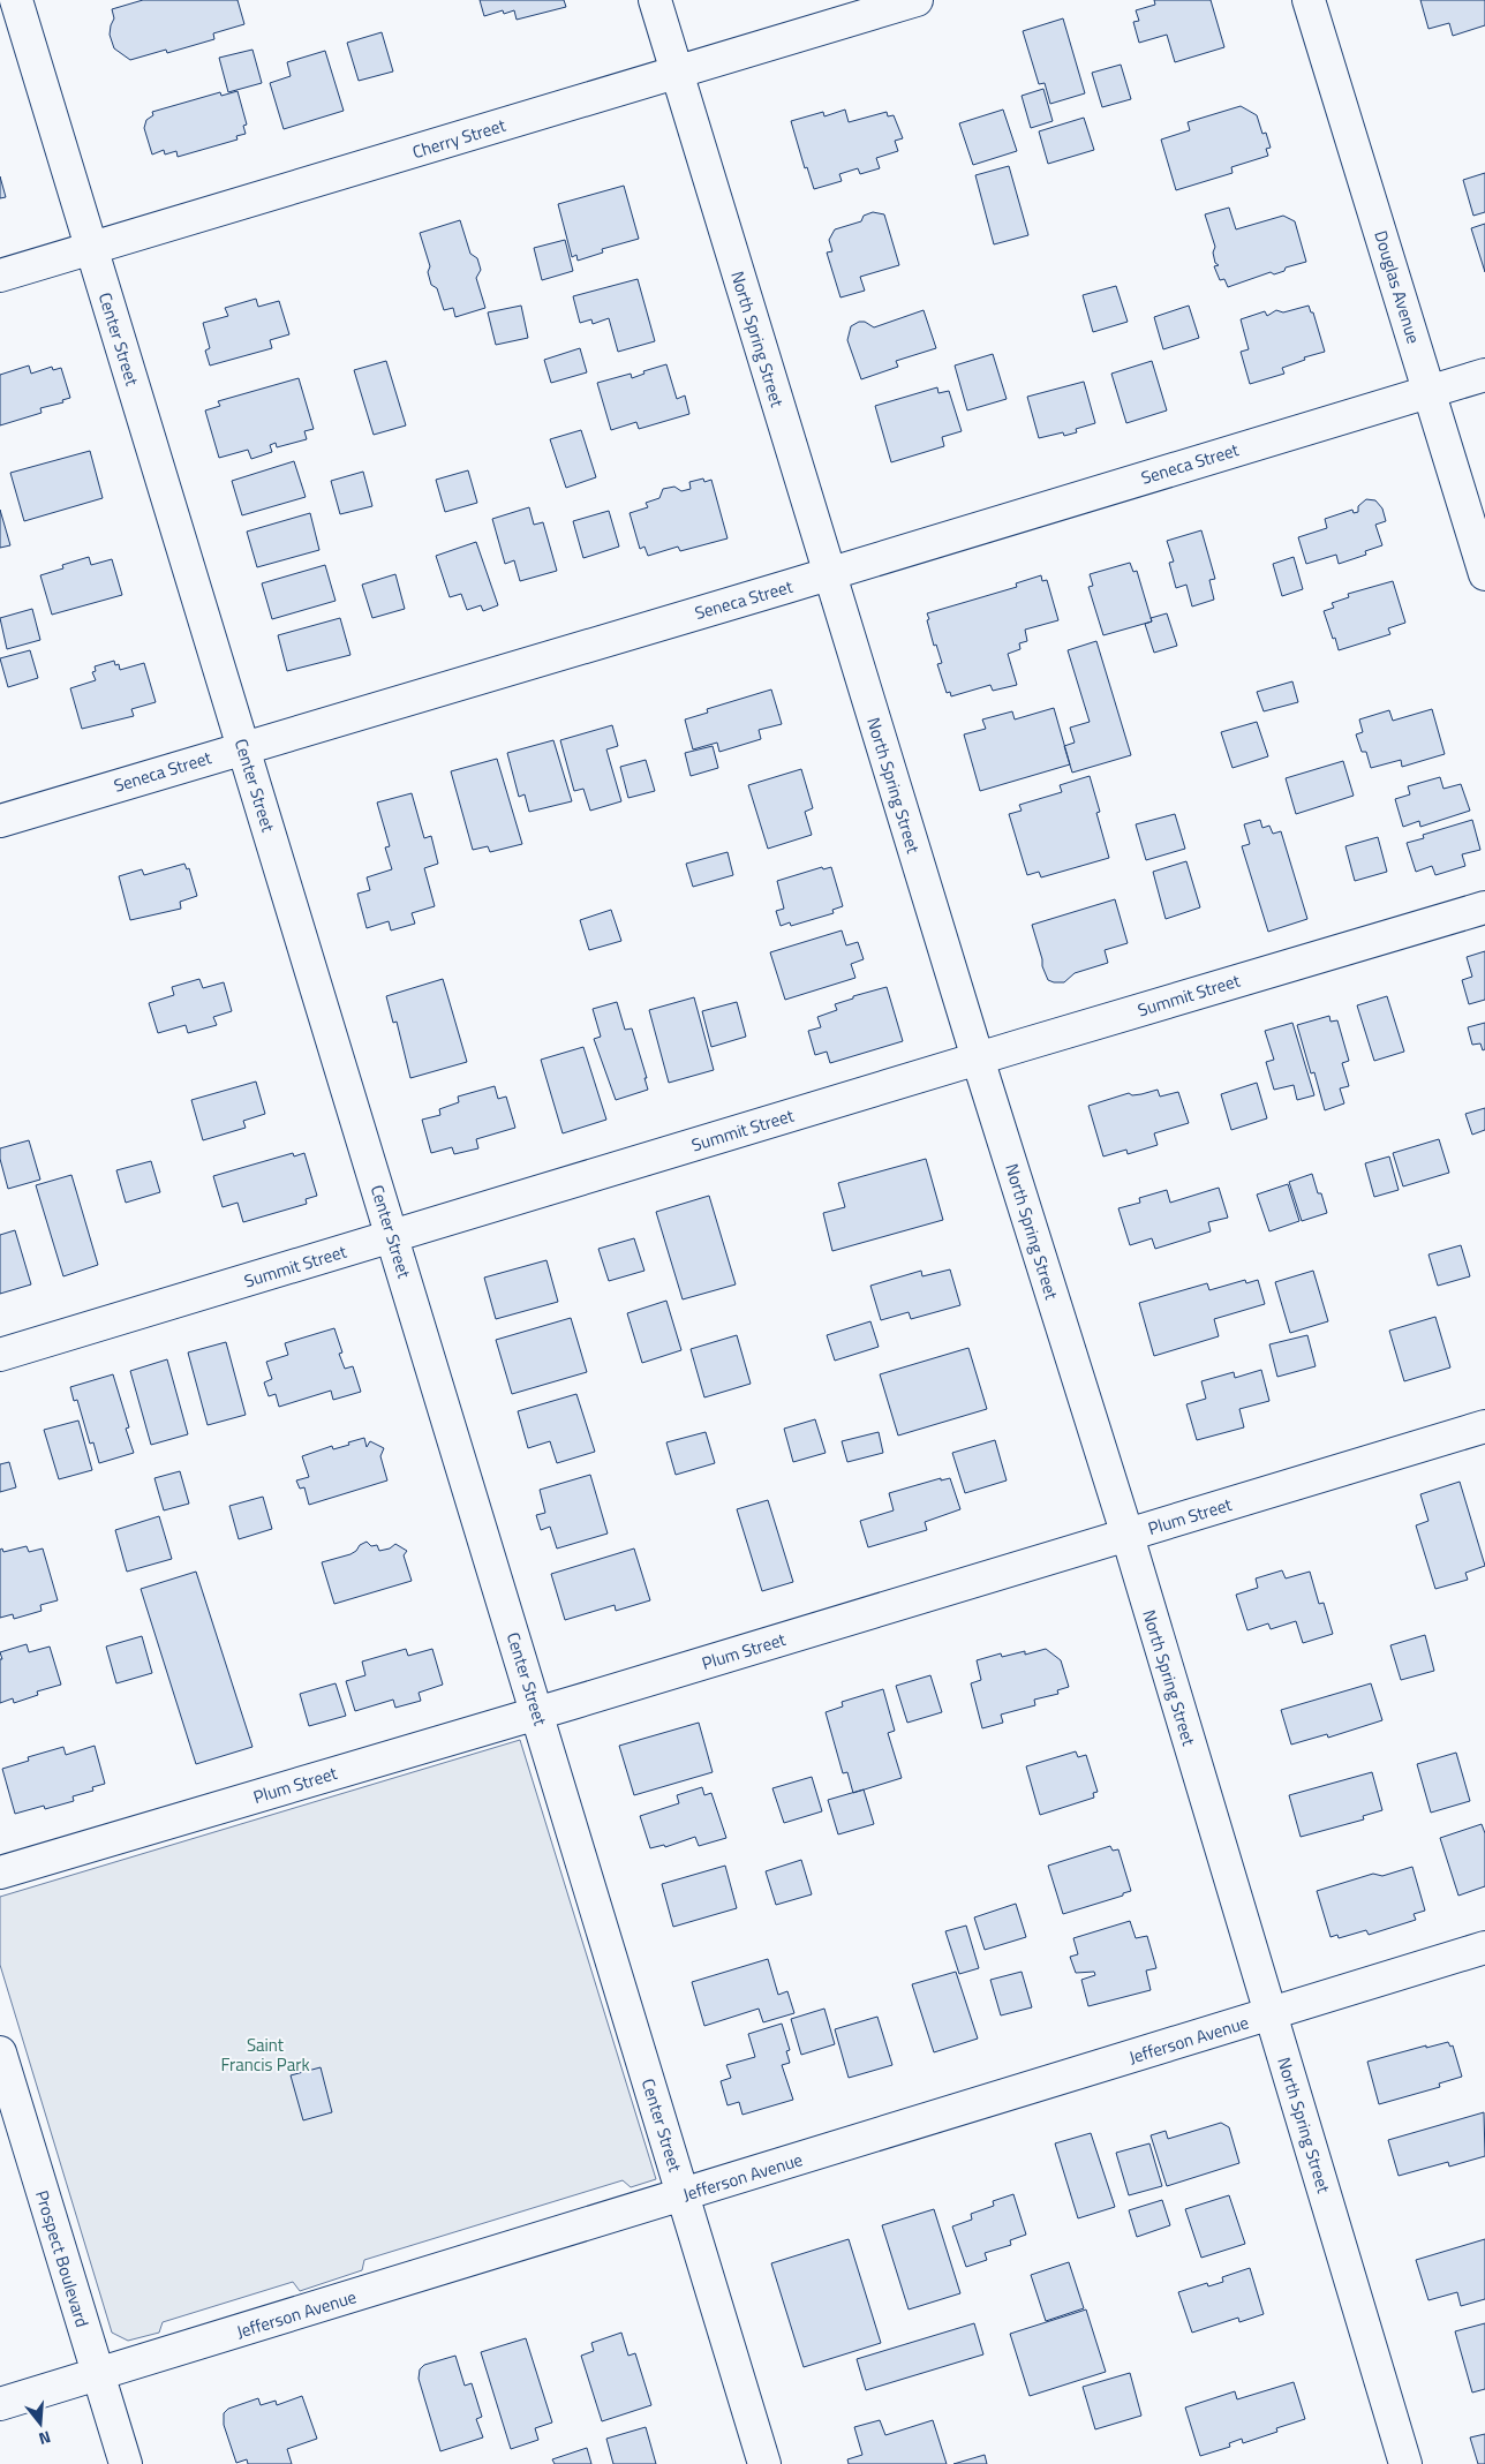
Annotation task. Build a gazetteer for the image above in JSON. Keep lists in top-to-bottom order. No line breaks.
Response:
{"streets":{"street":["Cherry Street","Douglas Avenue","Center Street","North Spring Street","Seneca Street","Summit Street","Plum Street","Jefferson Avenue","Prospect Boulevard"]},"crossings":[["Cherry Street","Center Street"],["Cherry Street","North Spring Street"],["Douglas Avenue","Seneca Street"],["Center Street","Seneca Street"],["Center Street","Summit Street"],["Center Street","Plum Street"],["Center Street","Jefferson Avenue"],["North Spring Street","Seneca Street"],["North Spring Street","Summit Street"],["North Spring Street","Plum Street"],["North Spring Street","Jefferson Avenue"],["Jefferson Avenue","Prospect Boulevard"]],"parks":["Saint Francis Park"],"north":"bottom"}
